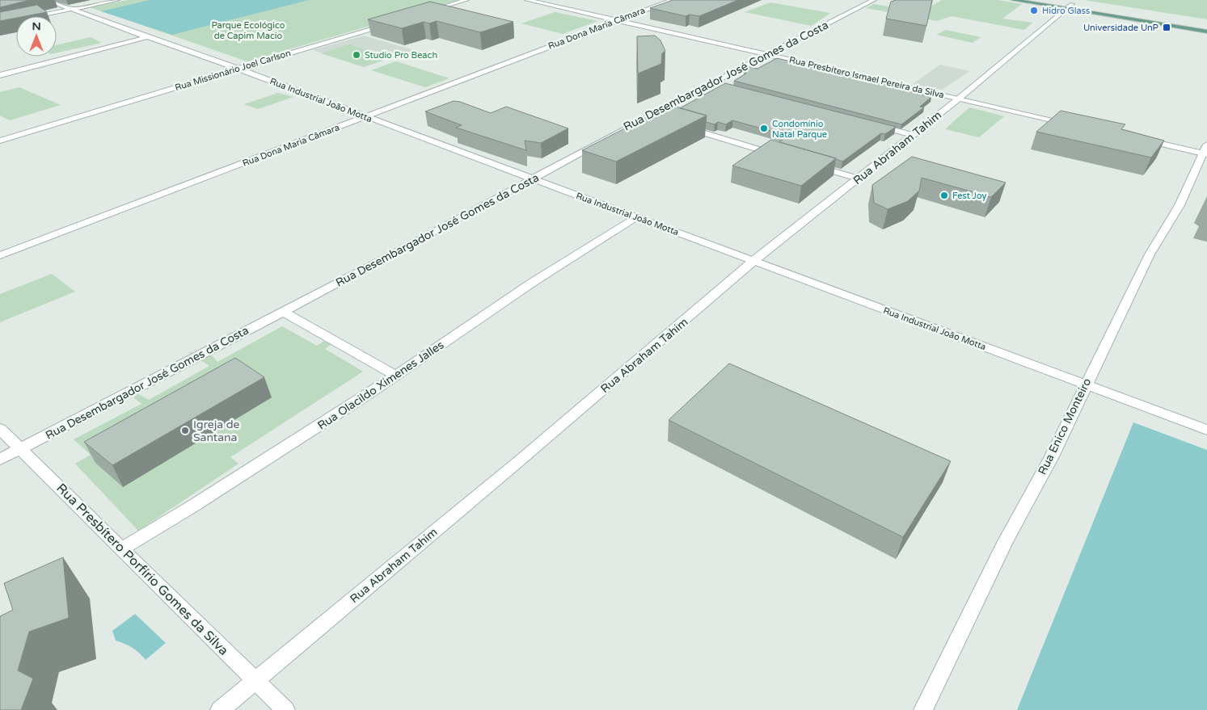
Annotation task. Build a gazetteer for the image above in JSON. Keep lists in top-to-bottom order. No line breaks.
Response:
{"streets":{"street":["Rua Dona Maria Câmara","Rua Missionário Joel Carlson","Rua Desembargador José Gomes da Costa","Rua Presbítero Ismael Pereira da Silva","Rua Industrial João Motta","Rua Abraham Tahim","Rua Olacildo Ximenes Jalles","Rua Enico Monteiro","Rua Presbítero Porfírio Gomes da Silva"]},"crossings":[["Rua Dona Maria Câmara","Rua Presbítero Ismael Pereira da Silva"],["Rua Dona Maria Câmara","Rua Industrial João Motta"],["Rua Missionário Joel Carlson","Rua Industrial João Motta"],["Rua Desembargador José Gomes da Costa","Rua Presbítero Ismael Pereira da Silva"],["Rua Desembargador José Gomes da Costa","Rua Industrial João Motta"],["Rua Desembargador José Gomes da Costa","Rua Presbítero Porfírio Gomes da Silva"],["Rua Presbítero Ismael Pereira da Silva","Rua Abraham Tahim"],["Rua Industrial João Motta","Rua Abraham Tahim"],["Rua Industrial João Motta","Rua Olacildo Ximenes Jalles"],["Rua Industrial João Motta","Rua Enico Monteiro"],["Rua Abraham Tahim","Rua Presbítero Porfírio Gomes da Silva"],["Rua Olacildo Ximenes Jalles","Rua Presbítero Porfírio Gomes da Silva"]],"parks":["Parque Ecológico de Capim Macio"],"places":{"other":["Hidro Glass","Studio Pro Beach","Condomínio Natal Parque","Fest Joy","Igreja de Santana"],"transit":["Universidade UnP"]},"north":"top"}
